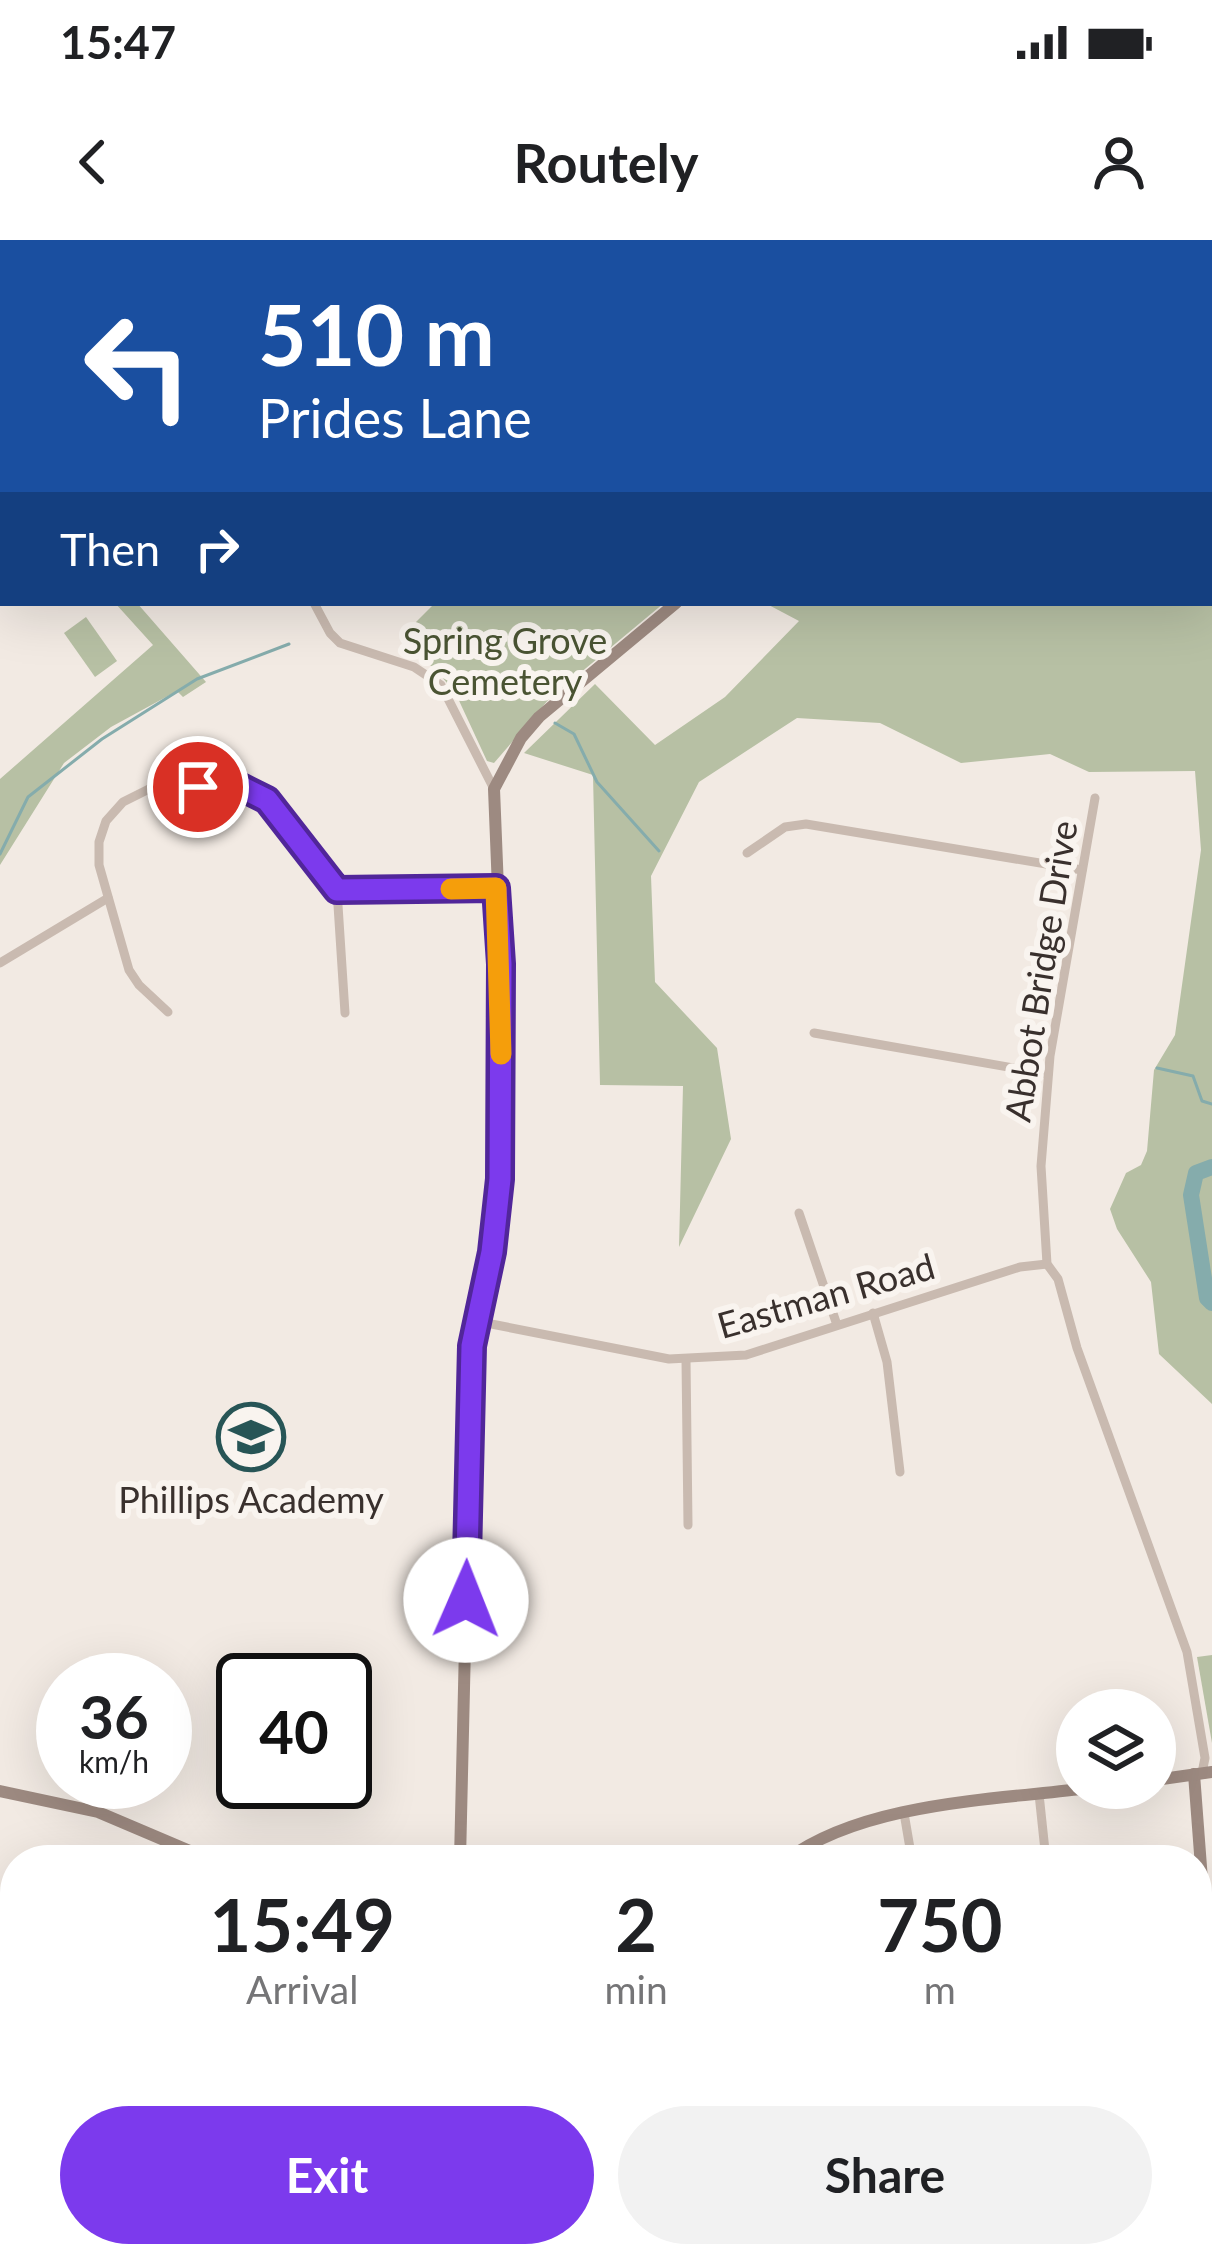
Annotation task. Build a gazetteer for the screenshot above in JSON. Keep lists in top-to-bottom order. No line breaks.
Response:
{"streets":{"street":["Abbot Bridge Drive","Eastman Road"]},"crossings":[["Abbot Bridge Drive","Eastman Road"]],"parks":["Spring Grove Cemetery"],"places":{"school or university":["Phillips Academy"]},"page":{"status":"15:47","header":"Routely","turn":["510 m","Prides Lane"],"then":"Then","speed":"36 km/h","limit":"40","eta":["15:49","Arrival","2","min","750","m"],"buttons":["Exit","Share"]}}
